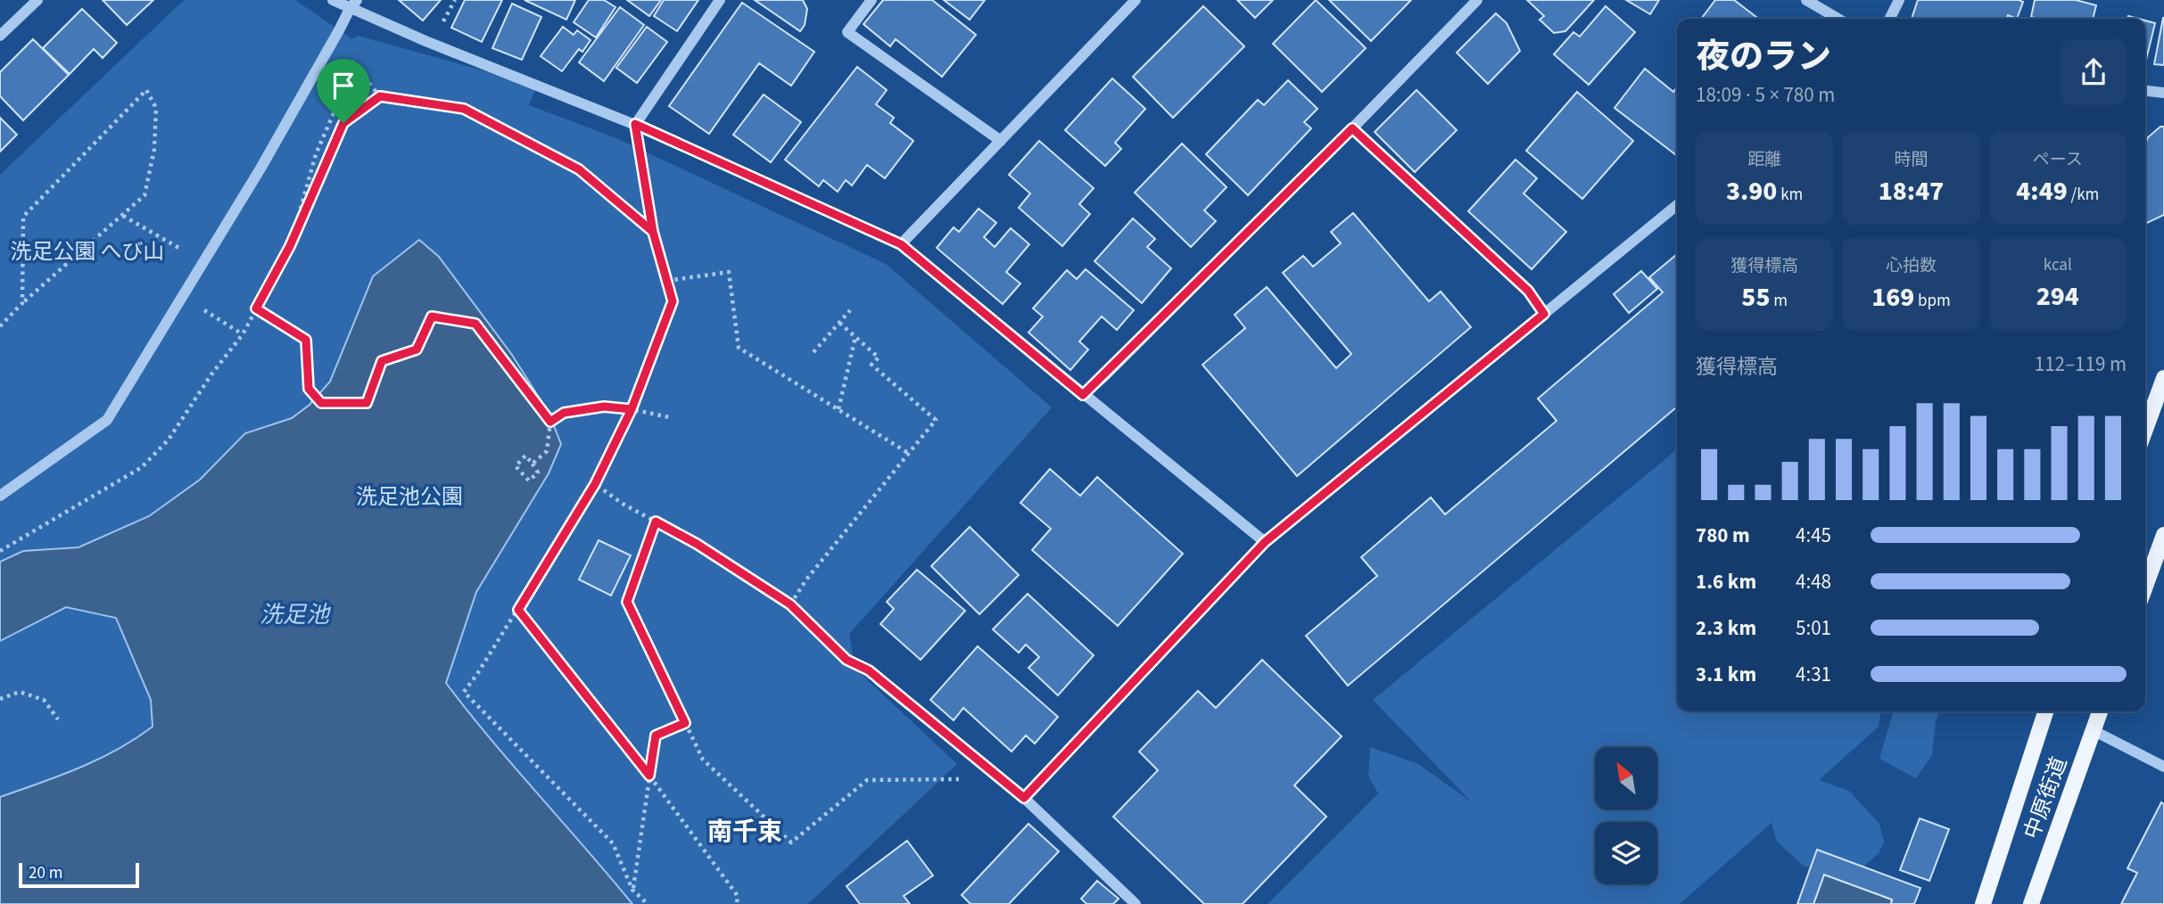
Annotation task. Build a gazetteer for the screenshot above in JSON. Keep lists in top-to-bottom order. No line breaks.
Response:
{"streets":{"main road":["中原街道"]},"districts":["南千束"],"water":["洗足池"],"parks":["洗足公園 へび山","洗足池公園"],"scale_bar":"20 m","north":"top left","page":{"heading":["夜のラン","18:09 · 5 × 780 m"],"stats":[["距離","3.90 km"],["時間","18:47"],["ペース","4:49 /km"],["獲得標高","55 m"],["心拍数","169 bpm"],["kcal","294"]],"chart":["獲得標高","112–119 m"],"list":[{"name":"780 m","note":"4:45"},{"name":"1.6 km","note":"4:48"},{"name":"2.3 km","note":"5:01"},{"name":"3.1 km","note":"4:31"}],"scale":"20 m"}}
